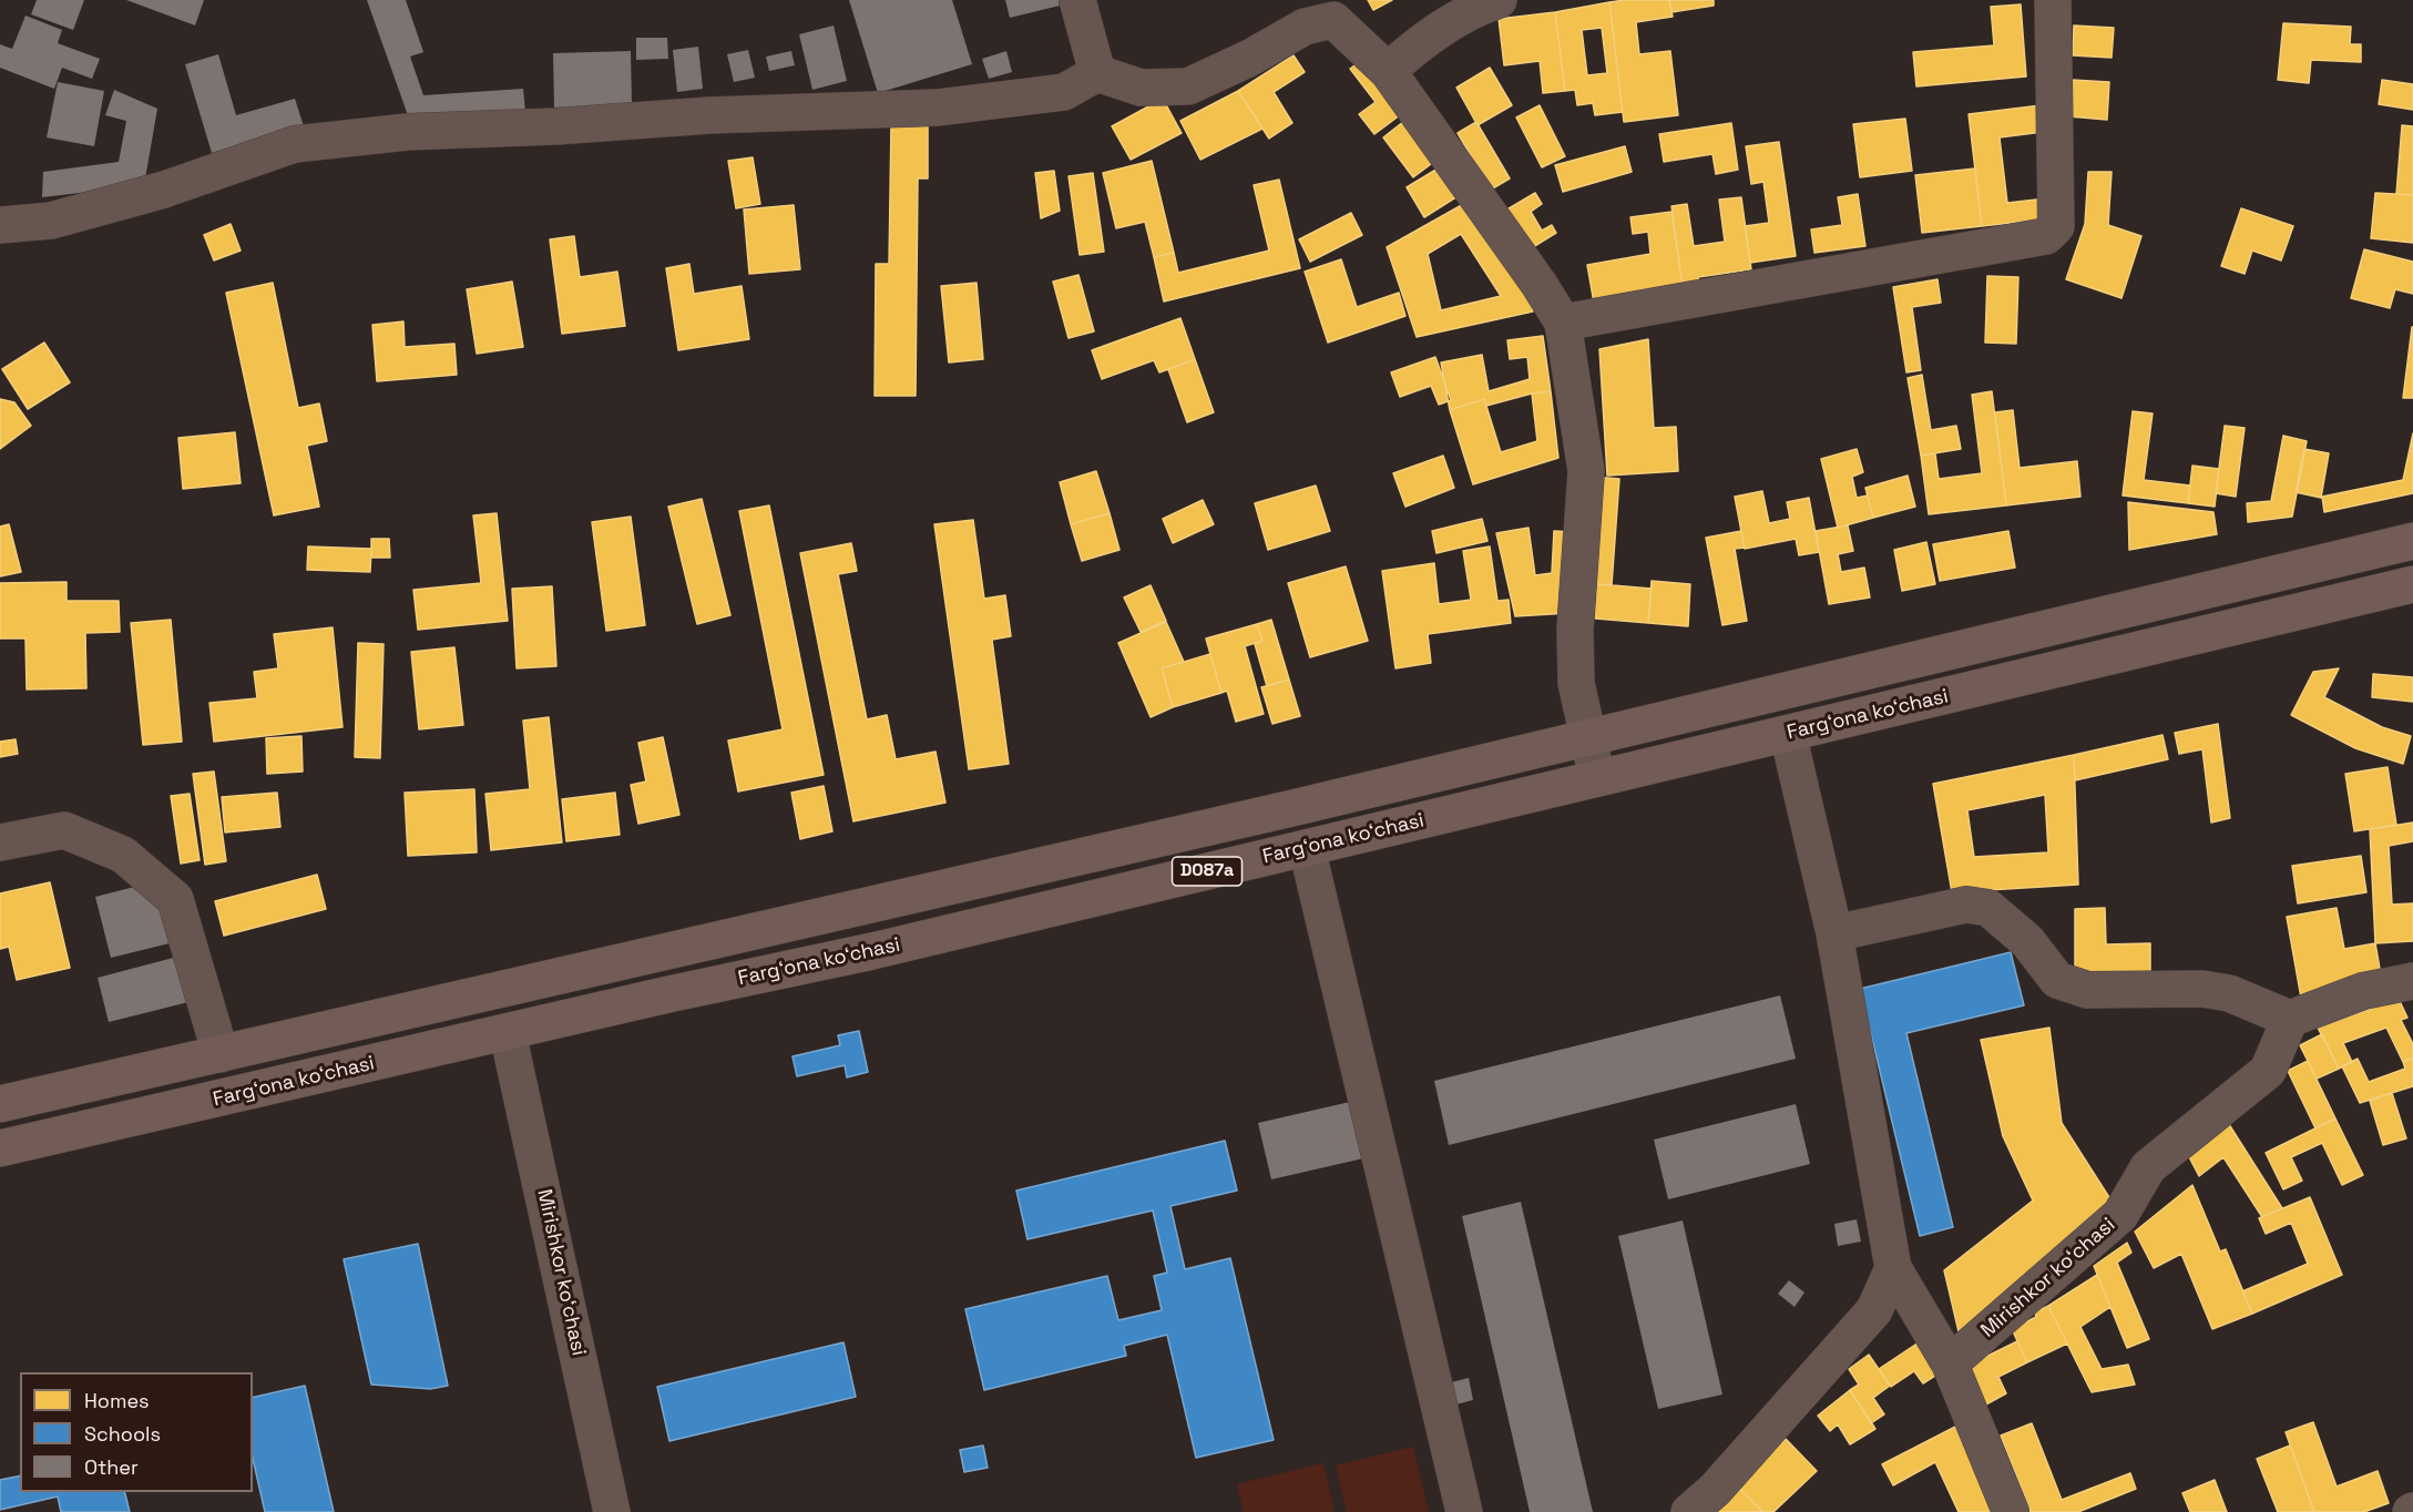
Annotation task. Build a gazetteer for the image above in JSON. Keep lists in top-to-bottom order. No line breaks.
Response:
{"streets":{"main road":["Fargʻona koʻchasi","D087a"],"street":["Mirishkor koʻchasi"]},"crossings":[["Fargʻona koʻchasi","Mirishkor koʻchasi"]],"legend":["Homes","Schools","Other"]}
